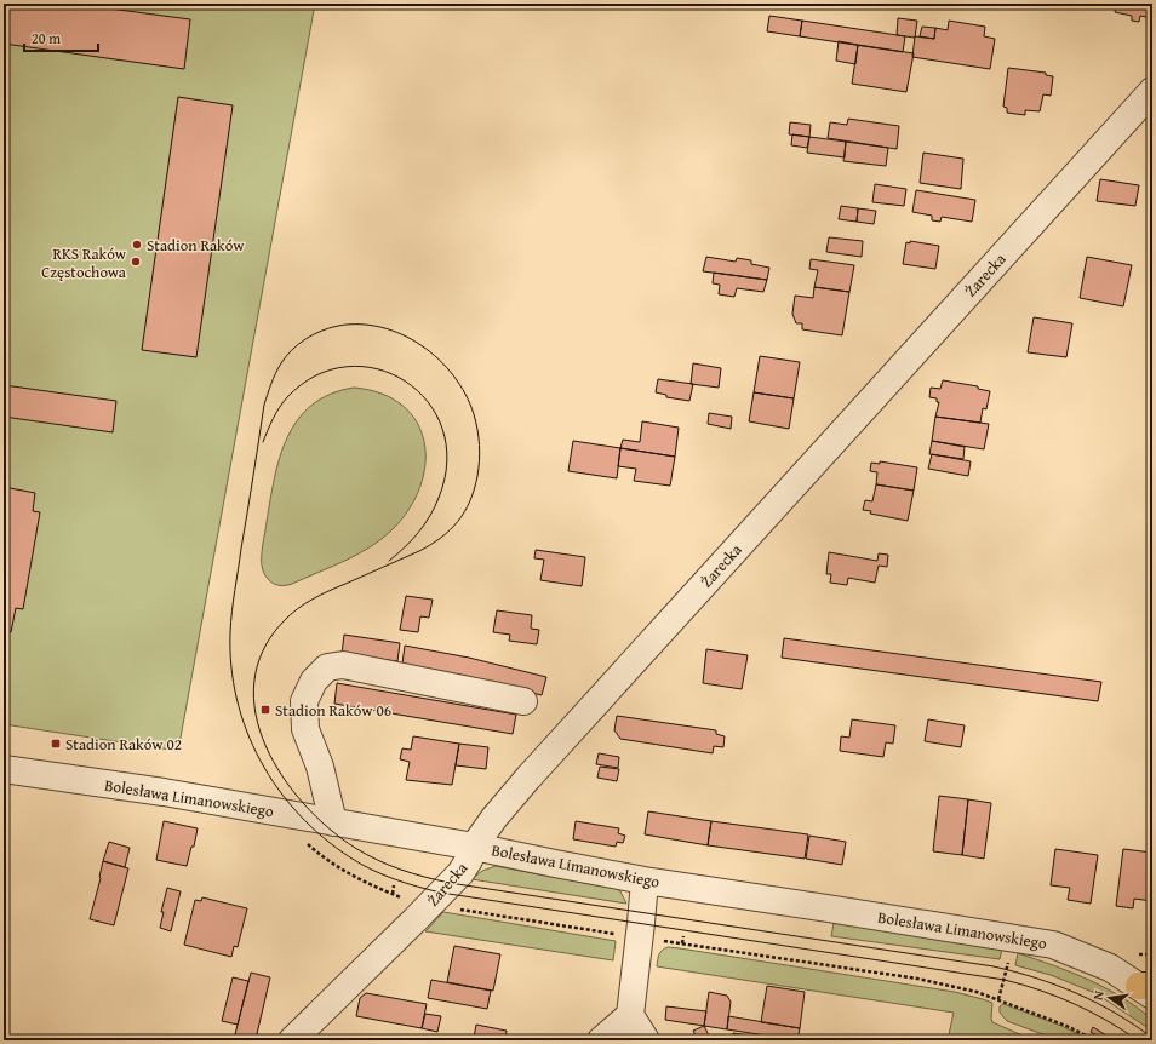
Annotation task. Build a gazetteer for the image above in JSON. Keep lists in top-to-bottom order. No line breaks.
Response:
{"streets":{"street":["Żarecka","Bolesława Limanowskiego"]},"crossings":[["Żarecka","Bolesława Limanowskiego"]],"places":{"other":["Stadion Raków","RKS Raków Częstochowa"],"transit":["Stadion Raków 06","Stadion Raków 02"]},"scale_bar":"20 m","north":"left"}
